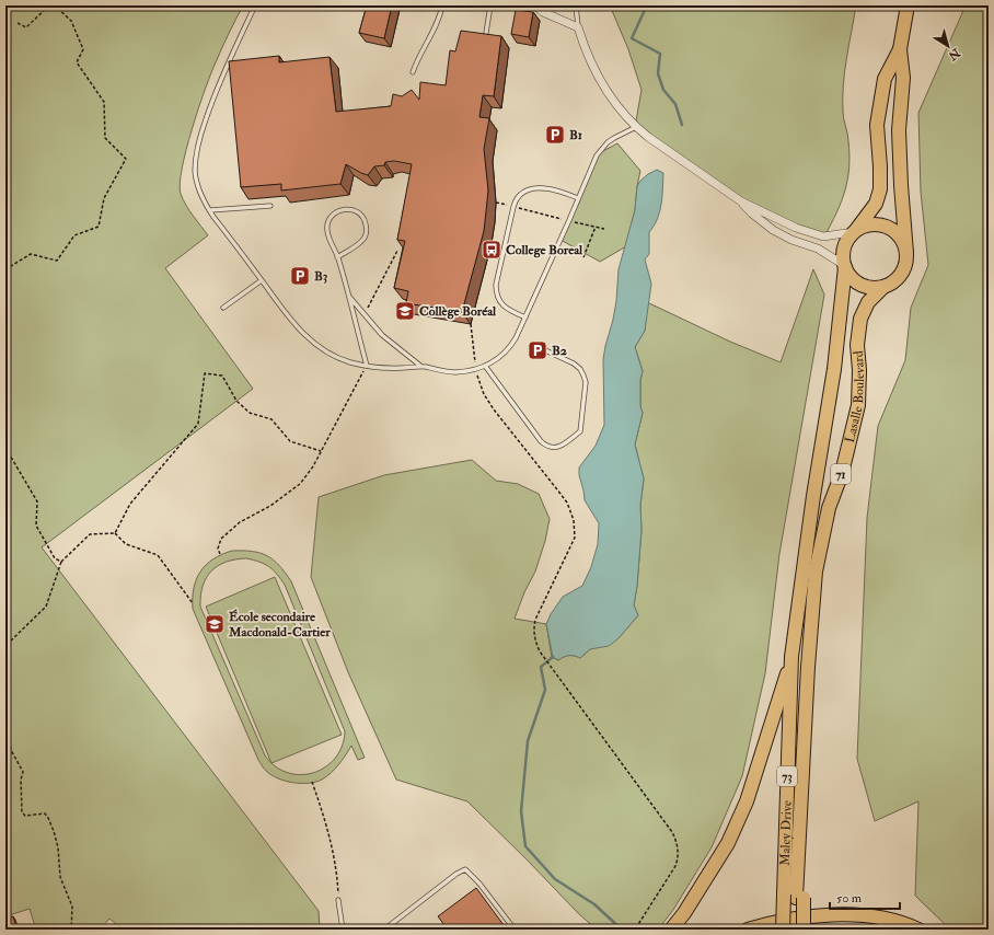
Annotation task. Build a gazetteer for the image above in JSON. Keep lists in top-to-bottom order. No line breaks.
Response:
{"streets":{"highway":["Lasalle Boulevard","71","73","Maley Drive"]},"crossings":[["Lasalle Boulevard","Maley Drive"]],"places":{"parking":["B1","B3","B2"],"bus stop":["College Boreal"],"school or university":["Collège Boréal","École secondaire Macdonald-Cartier"]},"scale_bar":"50 m","north":"bottom right"}
